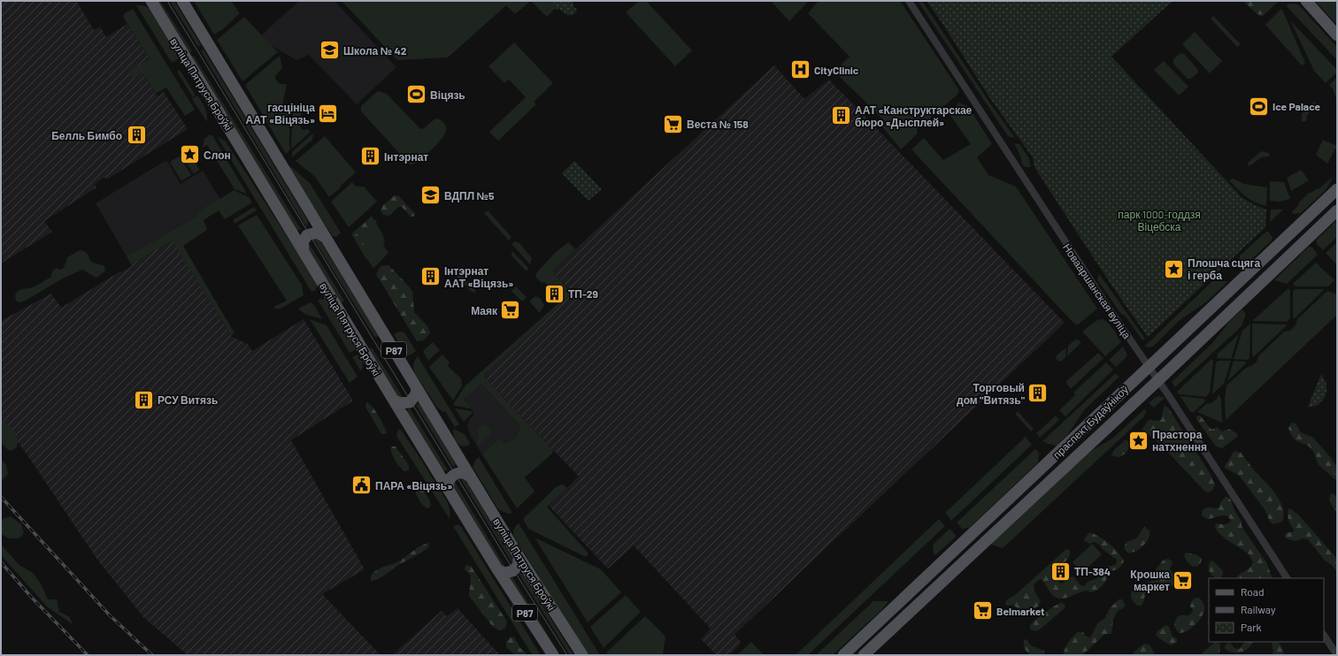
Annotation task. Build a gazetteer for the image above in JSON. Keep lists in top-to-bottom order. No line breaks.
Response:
{"streets":{"main road":["вуліца Пятруся Броўкі","Р87","праспект Будаўнікоў"],"street":["Новааршанская вуліца"]},"crossings":[["Новааршанская вуліца","праспект Будаўнікоў"]],"parks":["парк 1000-годдзя Віцебска"],"places":{"school or university":["Школа № 42","ВДПЛ №5"],"hospital":["CityClinic"],"sports":["Віцязь","Ice Palace"],"hotel":["гасцініца ААТ «Віцязь»"],"building":["ААТ «Канструктарскае бюро «Дысплей»","Белль Бимбо","Інтэрнат","Інтэрнат ААТ «Віцязь»","ТП-29","Торговый дом \"Витязь\"","РСУ Витязь","ТП-384"],"supermarket":["Веста № 158","Маяк","Крошка маркет","Belmarket"],"place":["Слон","Плошча сцяга і герба","Прастора натхнення"],"public building":["ПАРА «Віцязь»"]},"legend":["Road","Railway","Park"]}
